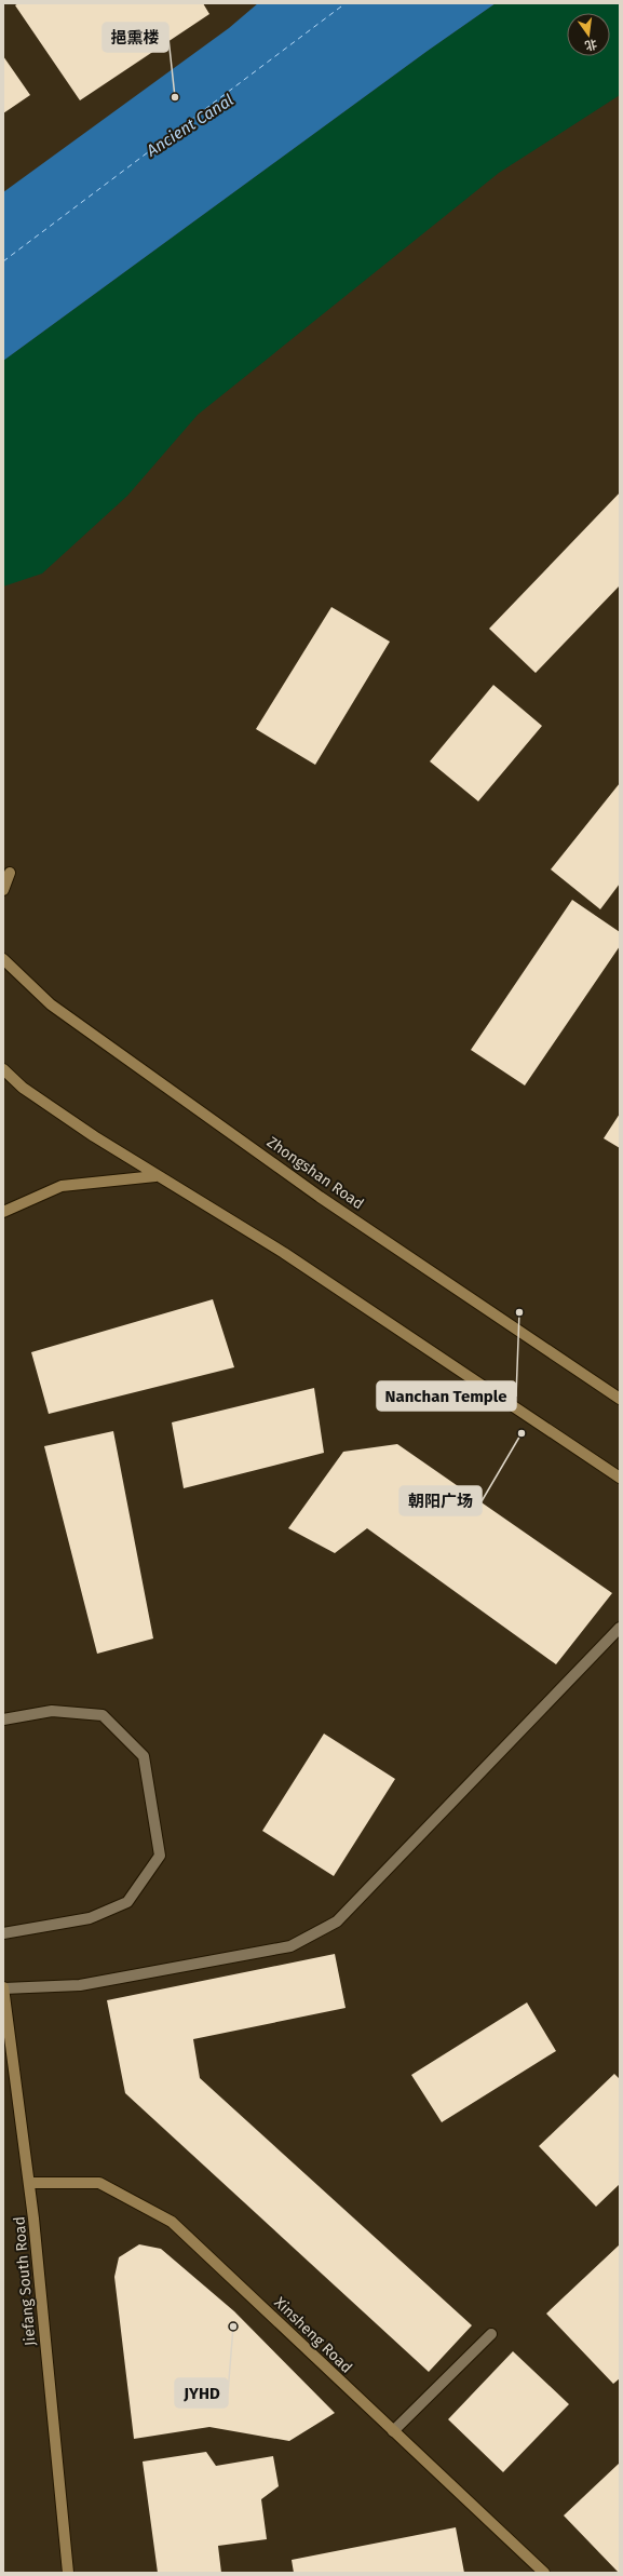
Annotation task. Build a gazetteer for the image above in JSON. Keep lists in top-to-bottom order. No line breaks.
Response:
{"streets":{"main road":["Zhongshan Road","Jiefang South Road","Xinsheng Road"]},"crossings":[["Jiefang South Road","Xinsheng Road"]],"water":["Ancient Canal"],"places":["挹熏楼","Nanchan Temple","朝阳广场","JYHD"],"north":"bottom"}
